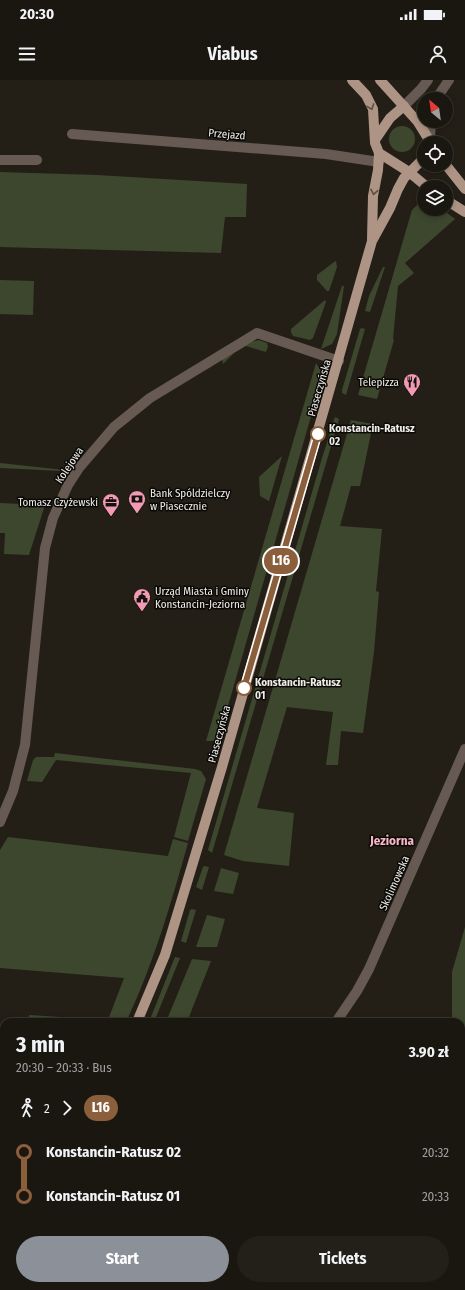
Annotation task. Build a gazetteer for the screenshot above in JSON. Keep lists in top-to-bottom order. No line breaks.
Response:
{"streets":{"main road":["Piaseczyńska"],"street":["Przejazd","Kolejowa","Skolimowska"]},"crossings":[["Przejazd","Piaseczyńska"],["Piaseczyńska","Kolejowa"]],"districts":["Jeziorna"],"places":{"restaurant":["Telepizza"],"other":["Konstancin-Ratusz 02","Konstancin-Ratusz 01"],"bank":["Bank Spóldzielczy w Piasecznie"],"office":["Tomasz Czyżewski"],"public building":["Urząd Miasta i Gminy Konstancin-Jeziorna"]},"lines":["bus line L16"],"north":"top left","page":{"status":"20:30","header":"Viabus","on_map":"L16","heading":["3 min","20:30 – 20:33 · Bus","3.90 zł"],"legs":["2","L16"],"list":[{"name":"Konstancin-Ratusz 02","value":"20:32"},{"name":"Konstancin-Ratusz 01","value":"20:33"}],"buttons":["Start","Tickets"]}}
